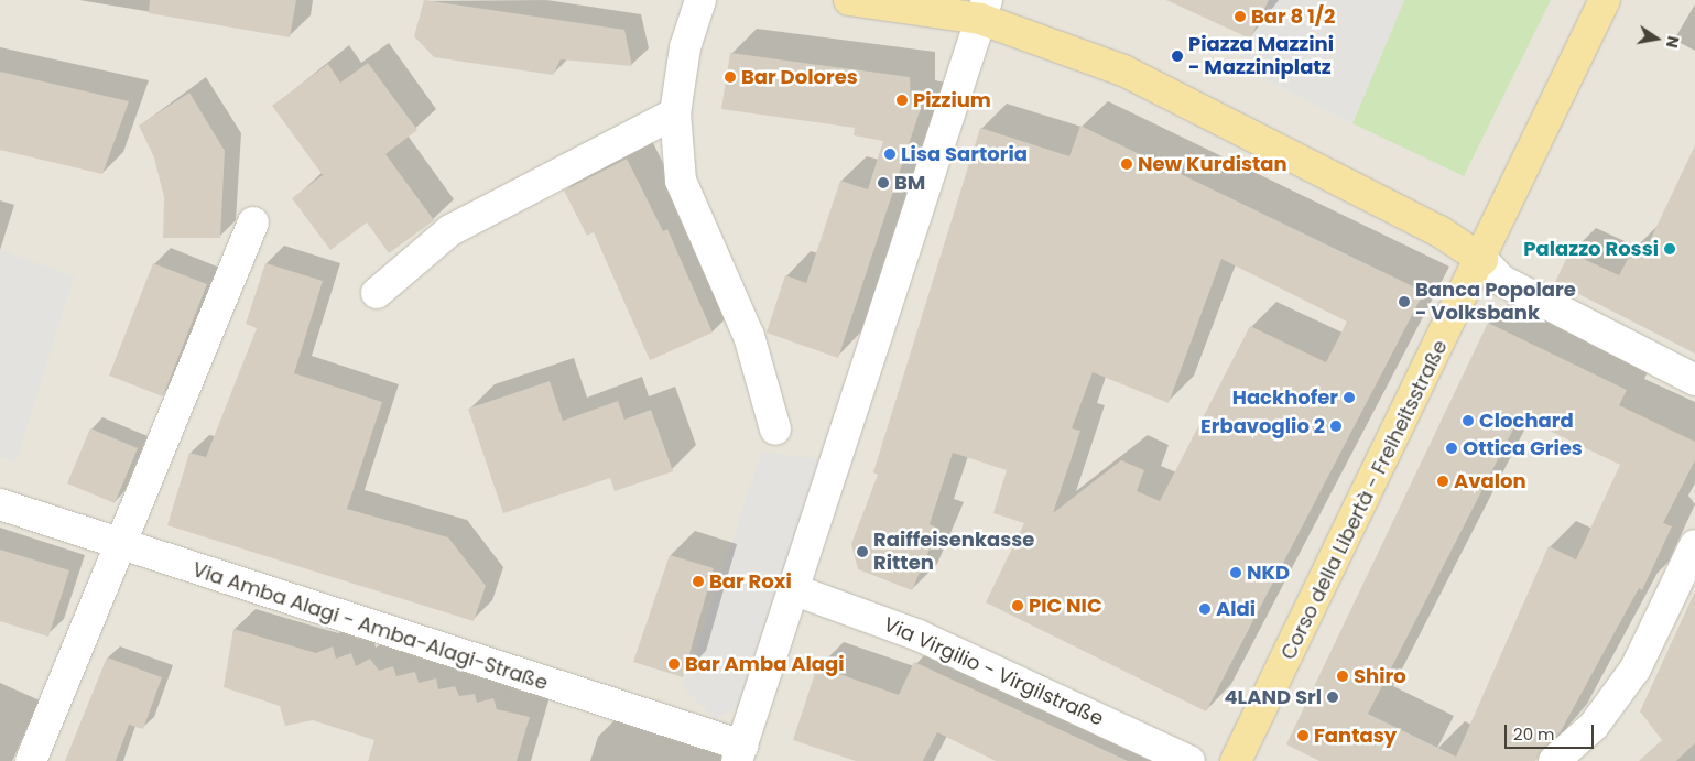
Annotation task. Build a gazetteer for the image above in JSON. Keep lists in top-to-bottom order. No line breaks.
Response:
{"streets":{"main road":["Corso della Libertà - Freiheitsstraße"],"street":["Via Amba Alagi - Amba-Alagi-Straße","Via Virgilio - Virgilstraße"]},"places":["Bar 8 1/2","Piazza Mazzini - Mazziniplatz","Bar Dolores","Pizzium","Lisa Sartoria","New Kurdistan","BM","Palazzo Rossi","Banca Popolare - Volksbank","Hackhofer","Clochard","Erbavoglio 2","Ottica Gries","Avalon","Raiffeisenkasse Ritten","NKD","Bar Roxi","PIC NIC","Aldi","Bar Amba Alagi","Shiro","4LAND Srl","Fantasy"],"scale_bar":"20 m","north":"right"}
